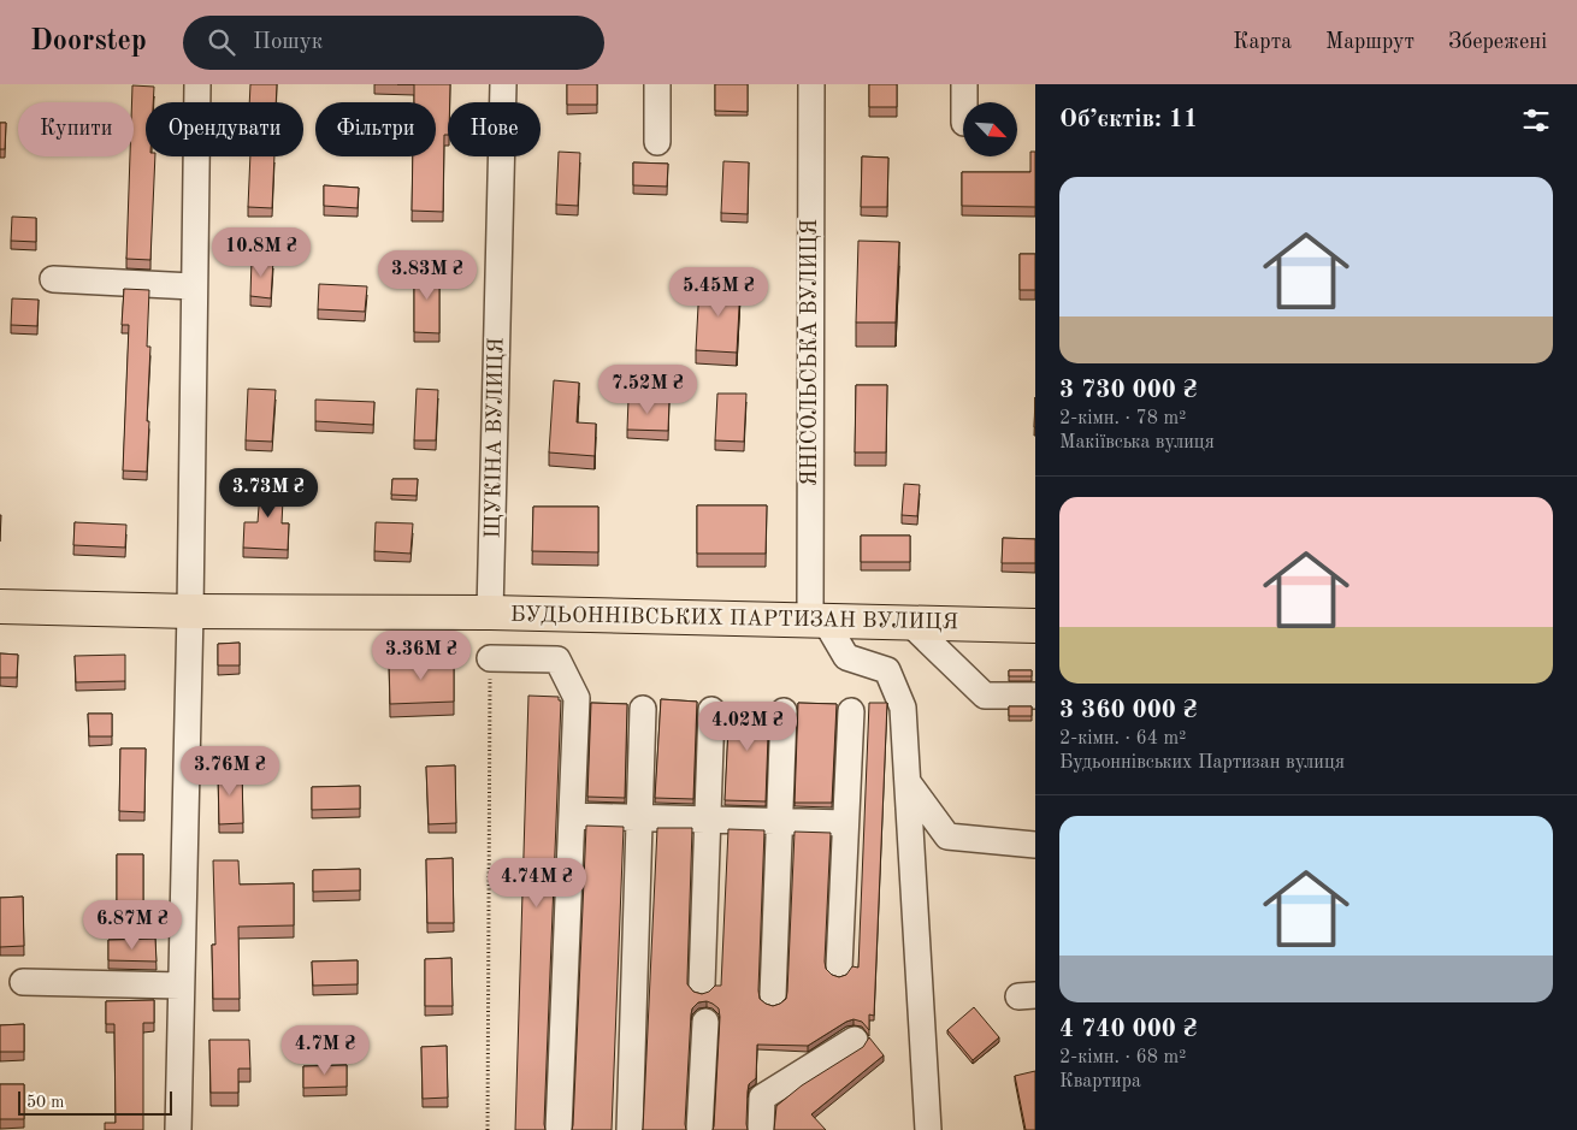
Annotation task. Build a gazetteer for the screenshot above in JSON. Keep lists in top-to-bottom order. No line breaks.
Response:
{"streets":{"main road":["БУДЬОННІВСЬКИХ ПАРТИЗАН ВУЛИЦЯ"],"street":["ЯНІСОЛЬСЬКА ВУЛИЦЯ","ЩУКІНА ВУЛИЦЯ"]},"crossings":[["ЯНІСОЛЬСЬКА ВУЛИЦЯ","БУДЬОННІВСЬКИХ ПАРТИЗАН ВУЛИЦЯ"],["ЩУКІНА ВУЛИЦЯ","БУДЬОННІВСЬКИХ ПАРТИЗАН ВУЛИЦЯ"]],"scale_bar":"50 m","north":"bottom right","page":{"header":"Doorstep","search":"Пошук","nav":["Карта","Маршрут","Збережені"],"heading":"Об’єктів: 11","chip":["Купити","Орендувати","Фільтри","Нове"],"list":[{"name":"3 730 000 ₴","note":"2-кімн. · 78 m² · Макіївська вулиця"},{"name":"3 360 000 ₴","note":"2-кімн. · 64 m² · Будьоннівських Партизан вулиця"},{"name":"4 740 000 ₴","note":"2-кімн. · 68 m² · Квартира"}],"price":["10.8M ₴","3.83M ₴","5.45M ₴","7.52M ₴","3.73M ₴","3.36M ₴","4.02M ₴","3.76M ₴","4.74M ₴","6.87M ₴","4.7M ₴"],"scale":"50 m"}}
